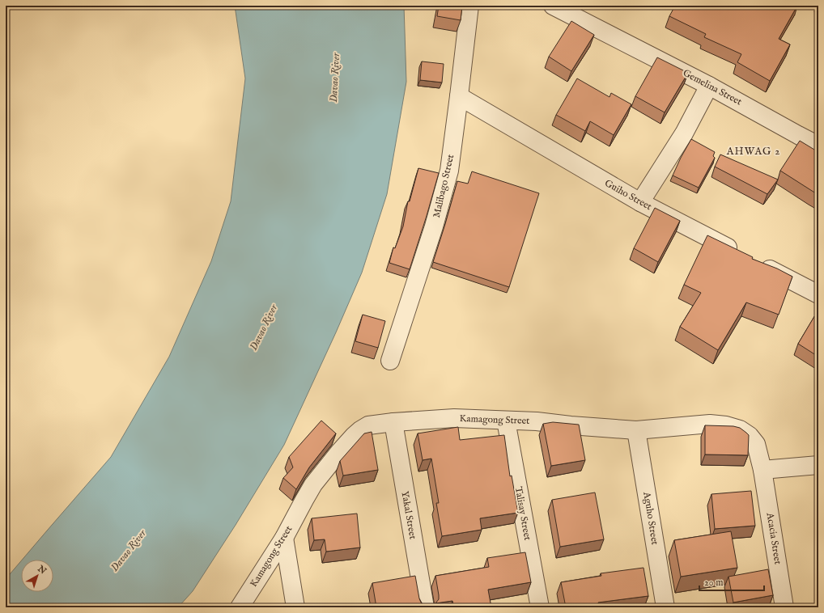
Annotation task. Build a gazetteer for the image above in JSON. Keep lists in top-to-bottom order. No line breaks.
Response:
{"streets":{"street":["Gemelina Street","Malibago Street","Guiho Street","Kamagong Street","Talisay Street","Yakal Street","Aguho Street","Acacia Street"]},"crossings":[["Malibago Street","Guiho Street"],["Kamagong Street","Talisay Street"],["Kamagong Street","Yakal Street"],["Kamagong Street","Aguho Street"],["Kamagong Street","Acacia Street"]],"districts":["AHWAG 2"],"water":["Davao River"],"scale_bar":"20 m","north":"top right"}
